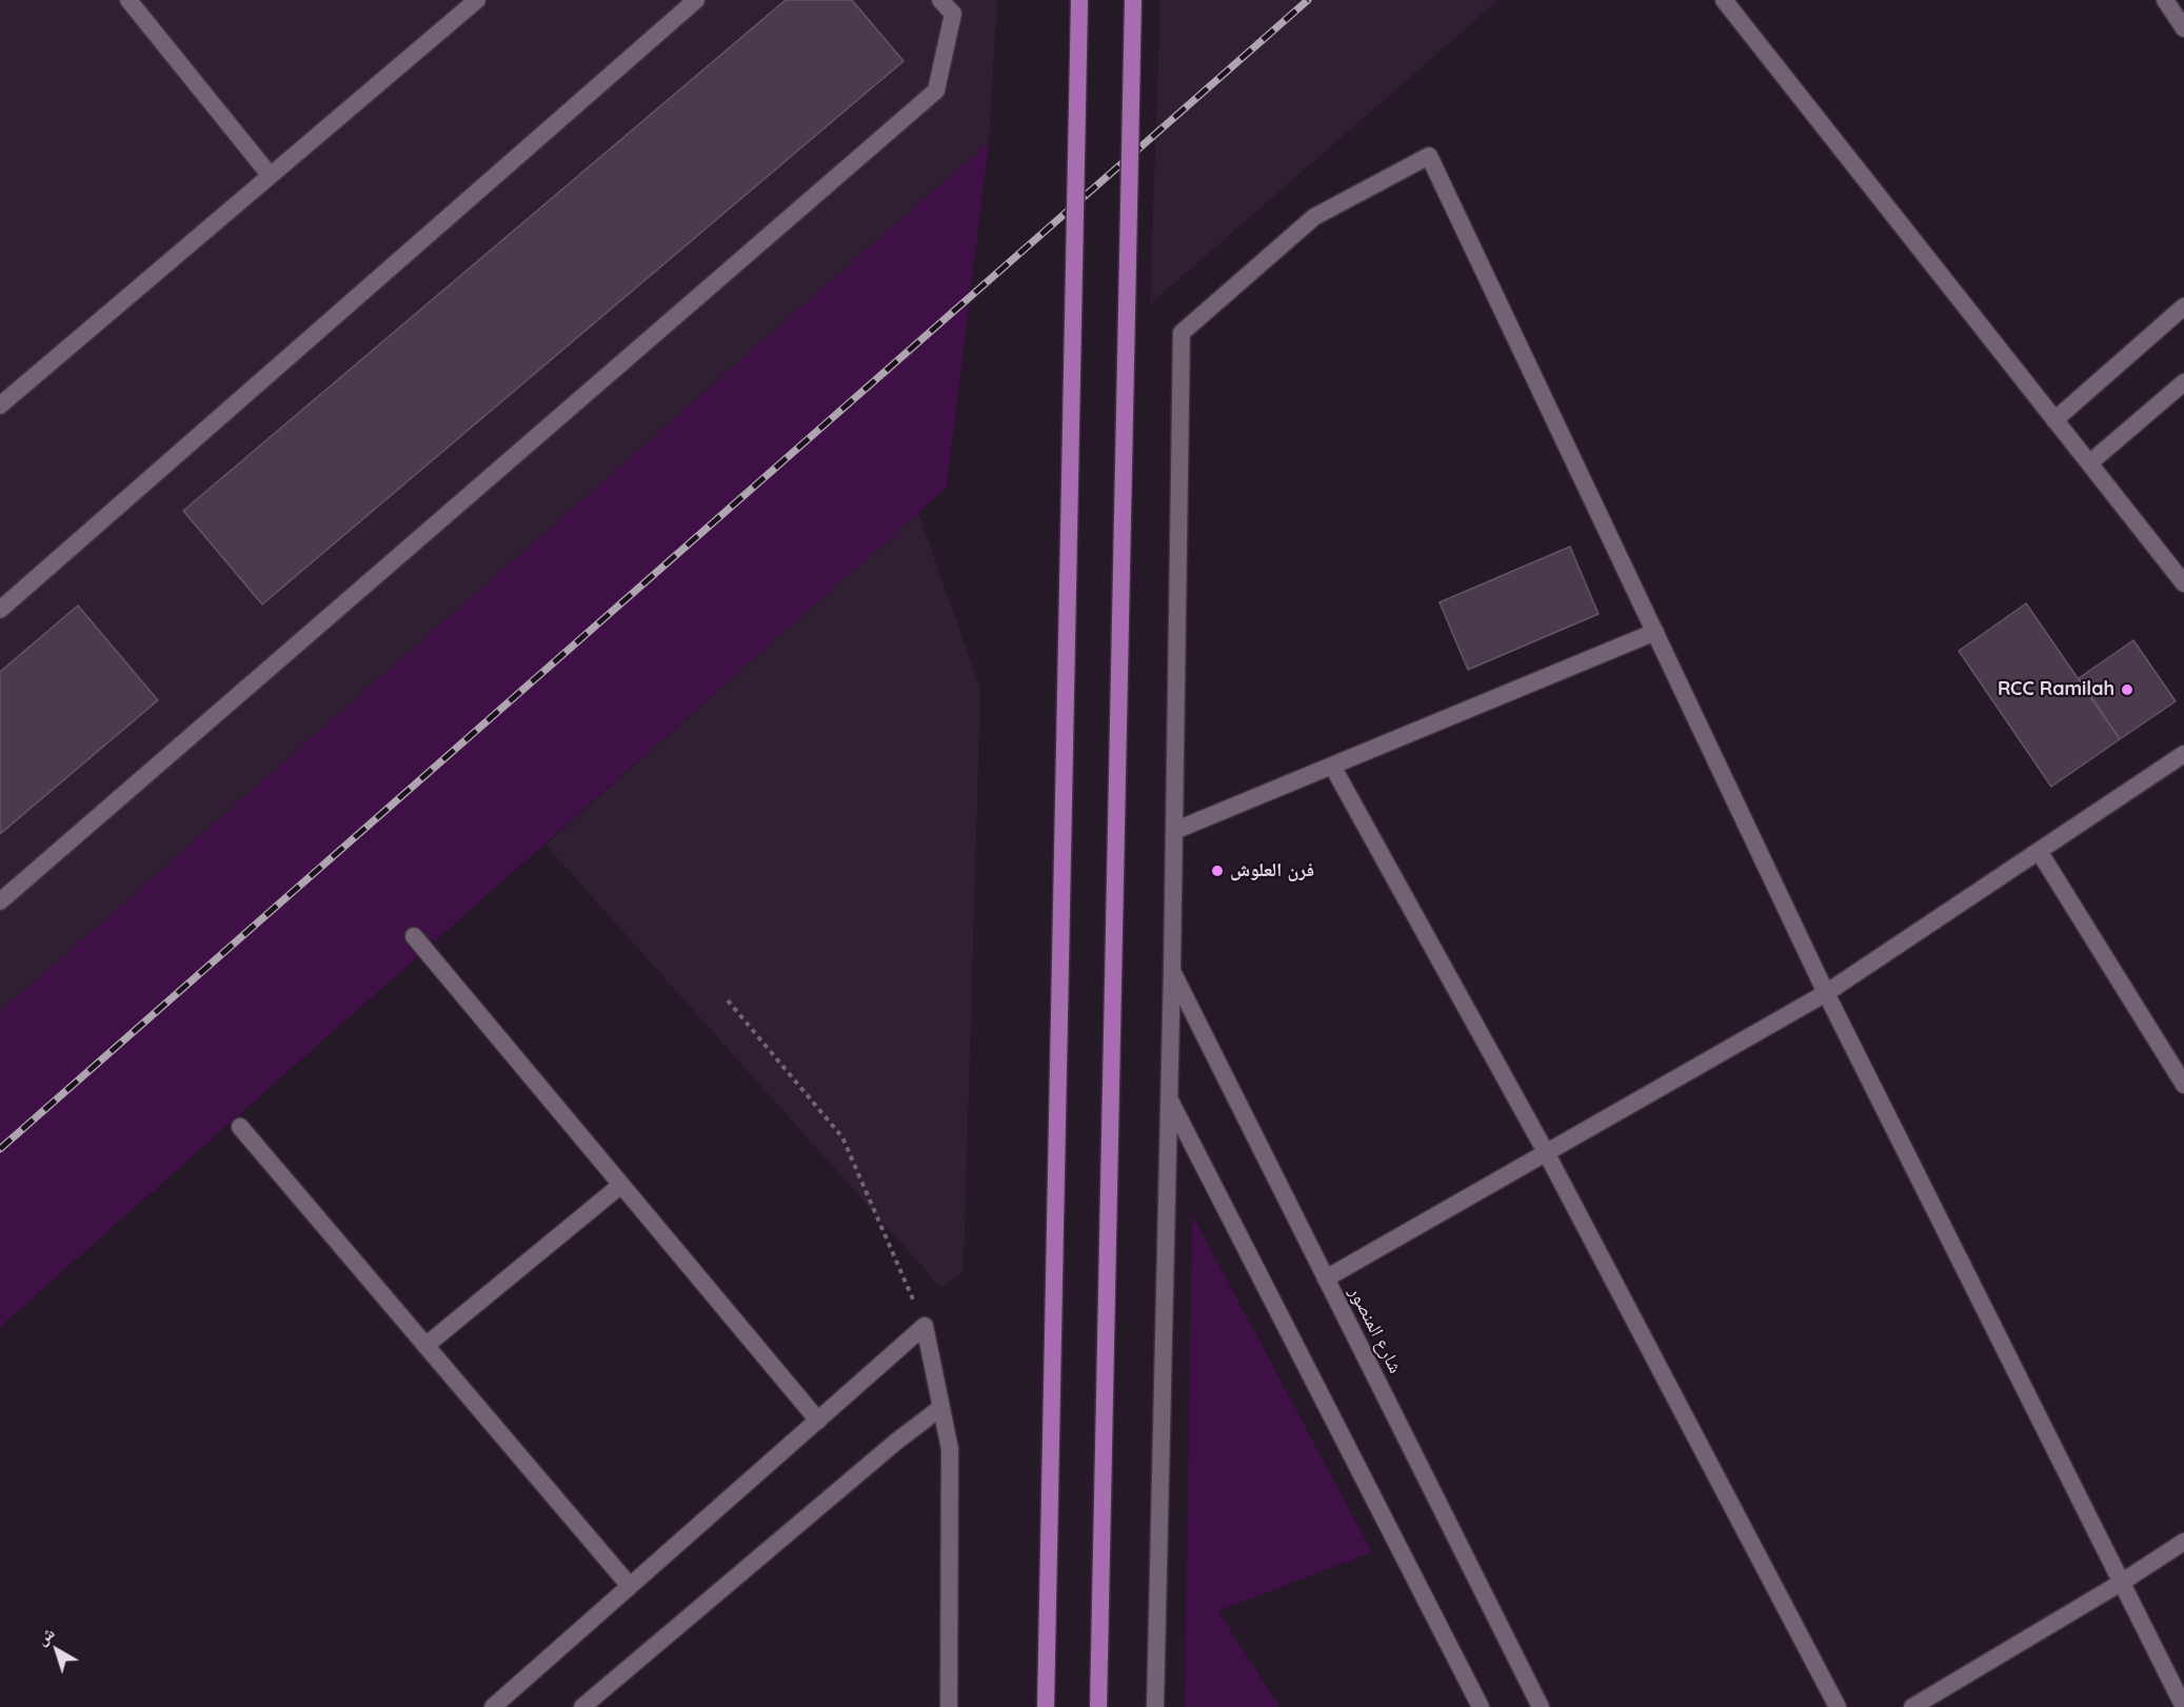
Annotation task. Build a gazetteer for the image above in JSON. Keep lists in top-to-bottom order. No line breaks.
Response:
{"streets":{"street":["شارع المنصور"]},"places":["RCC Ramilah","فرن العلوش"],"north":"top left"}
